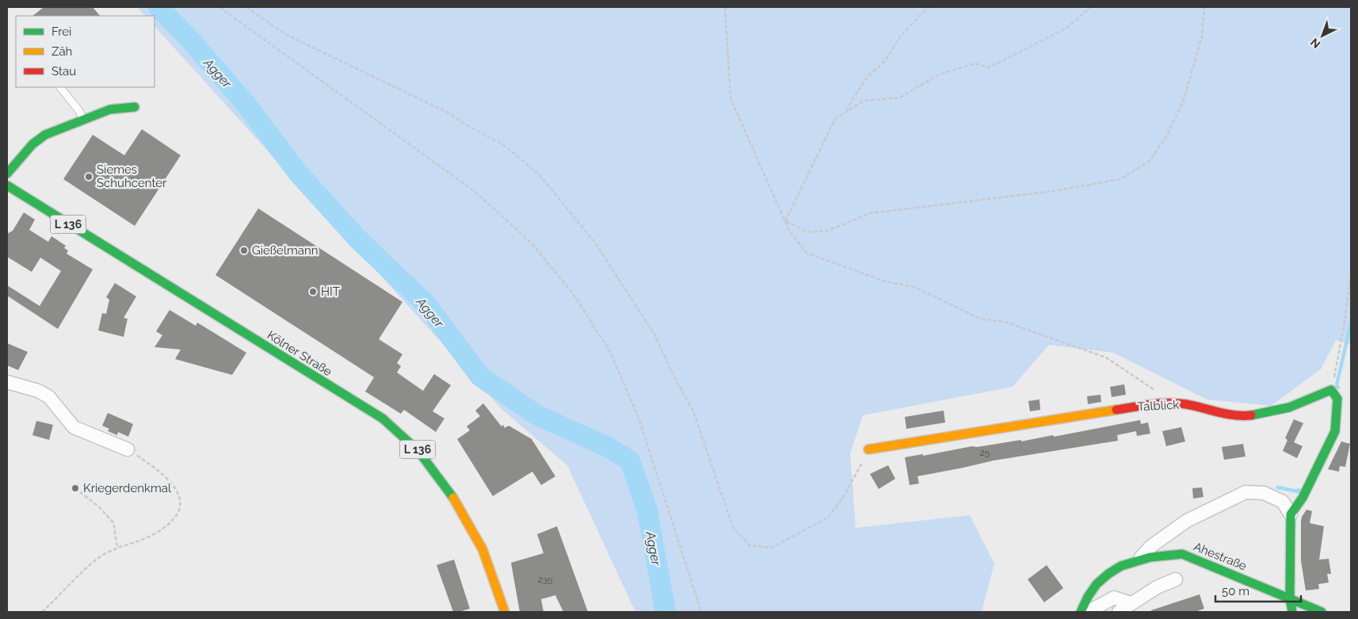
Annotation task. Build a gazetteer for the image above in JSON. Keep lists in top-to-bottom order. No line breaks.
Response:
{"streets":{"main road":["L 136","Kölner Straße","Talblick","Ahestraße"]},"water":["Agger"],"places":["Siemes Schuhcenter","Gießelmann","HIT","Kriegerdenkmal"],"house_numbers":["25","235"],"legend":["Frei","Zäh","Stau"],"scale_bar":"50 m","north":"bottom left"}
